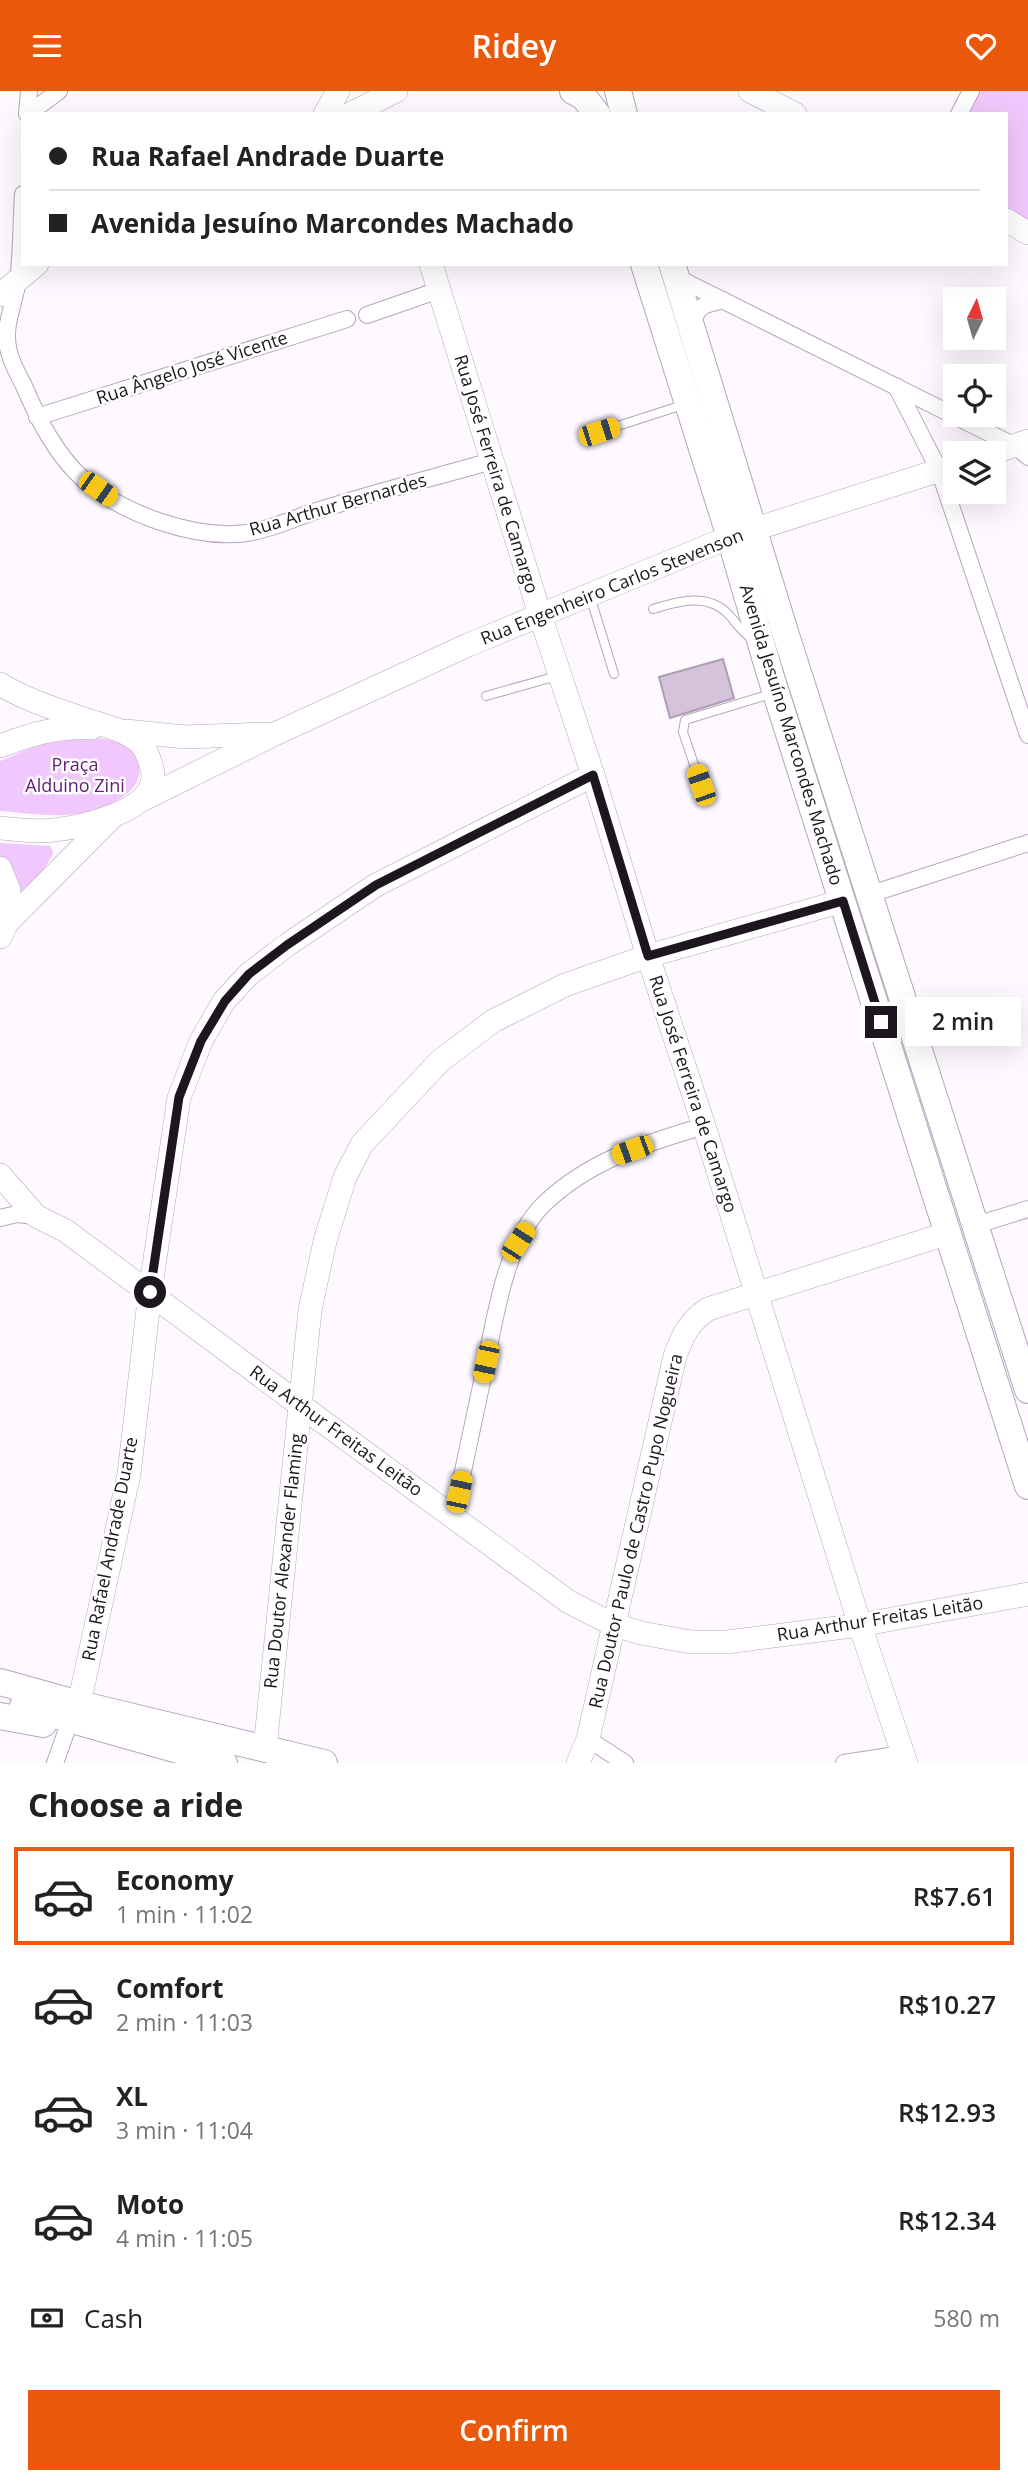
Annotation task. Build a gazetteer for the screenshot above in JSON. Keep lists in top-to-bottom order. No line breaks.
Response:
{"streets":{"main road":["Avenida Jesuíno Marcondes Machado"],"street":["Rua Ângelo José Vicente","Rua José Ferreira de Camargo","Rua Arthur Bernardes","Rua Engenheiro Carlos Stevenson","Rua Arthur Freitas Leitão","Rua Doutor Paulo de Castro Pupo Nogueira","Rua Rafael Andrade Duarte","Rua Doutor Alexander Flaming"]},"crossings":[["Rua Ângelo José Vicente","Rua Arthur Bernardes"],["Rua José Ferreira de Camargo","Rua Arthur Bernardes"],["Rua José Ferreira de Camargo","Rua Engenheiro Carlos Stevenson"],["Rua José Ferreira de Camargo","Rua Arthur Freitas Leitão"],["Rua José Ferreira de Camargo","Rua Doutor Paulo de Castro Pupo Nogueira"],["Rua José Ferreira de Camargo","Rua Rafael Andrade Duarte"],["Rua José Ferreira de Camargo","Rua Doutor Alexander Flaming"],["Rua Engenheiro Carlos Stevenson","Avenida Jesuíno Marcondes Machado"],["Avenida Jesuíno Marcondes Machado","Rua Doutor Paulo de Castro Pupo Nogueira"],["Avenida Jesuíno Marcondes Machado","Rua Doutor Alexander Flaming"],["Rua Arthur Freitas Leitão","Rua Doutor Paulo de Castro Pupo Nogueira"],["Rua Arthur Freitas Leitão","Rua Rafael Andrade Duarte"],["Rua Arthur Freitas Leitão","Rua Doutor Alexander Flaming"]],"parks":["Praça Alduino Zini"],"north":"top","page":{"header":"Ridey","banner":["Rua Rafael Andrade Duarte","Avenida Jesuíno Marcondes Machado"],"bubble":"2 min","heading":"Choose a ride","list":[{"name":"Economy","note":"1 min · 11:02","value":"R$7.61"},{"name":"Comfort","note":"2 min · 11:03","value":"R$10.27"},{"name":"XL","note":"3 min · 11:04","value":"R$12.93"},{"name":"Moto","note":"4 min · 11:05","value":"R$12.34"}],"pay":["Cash","580 m"],"buttons":"Confirm"}}
